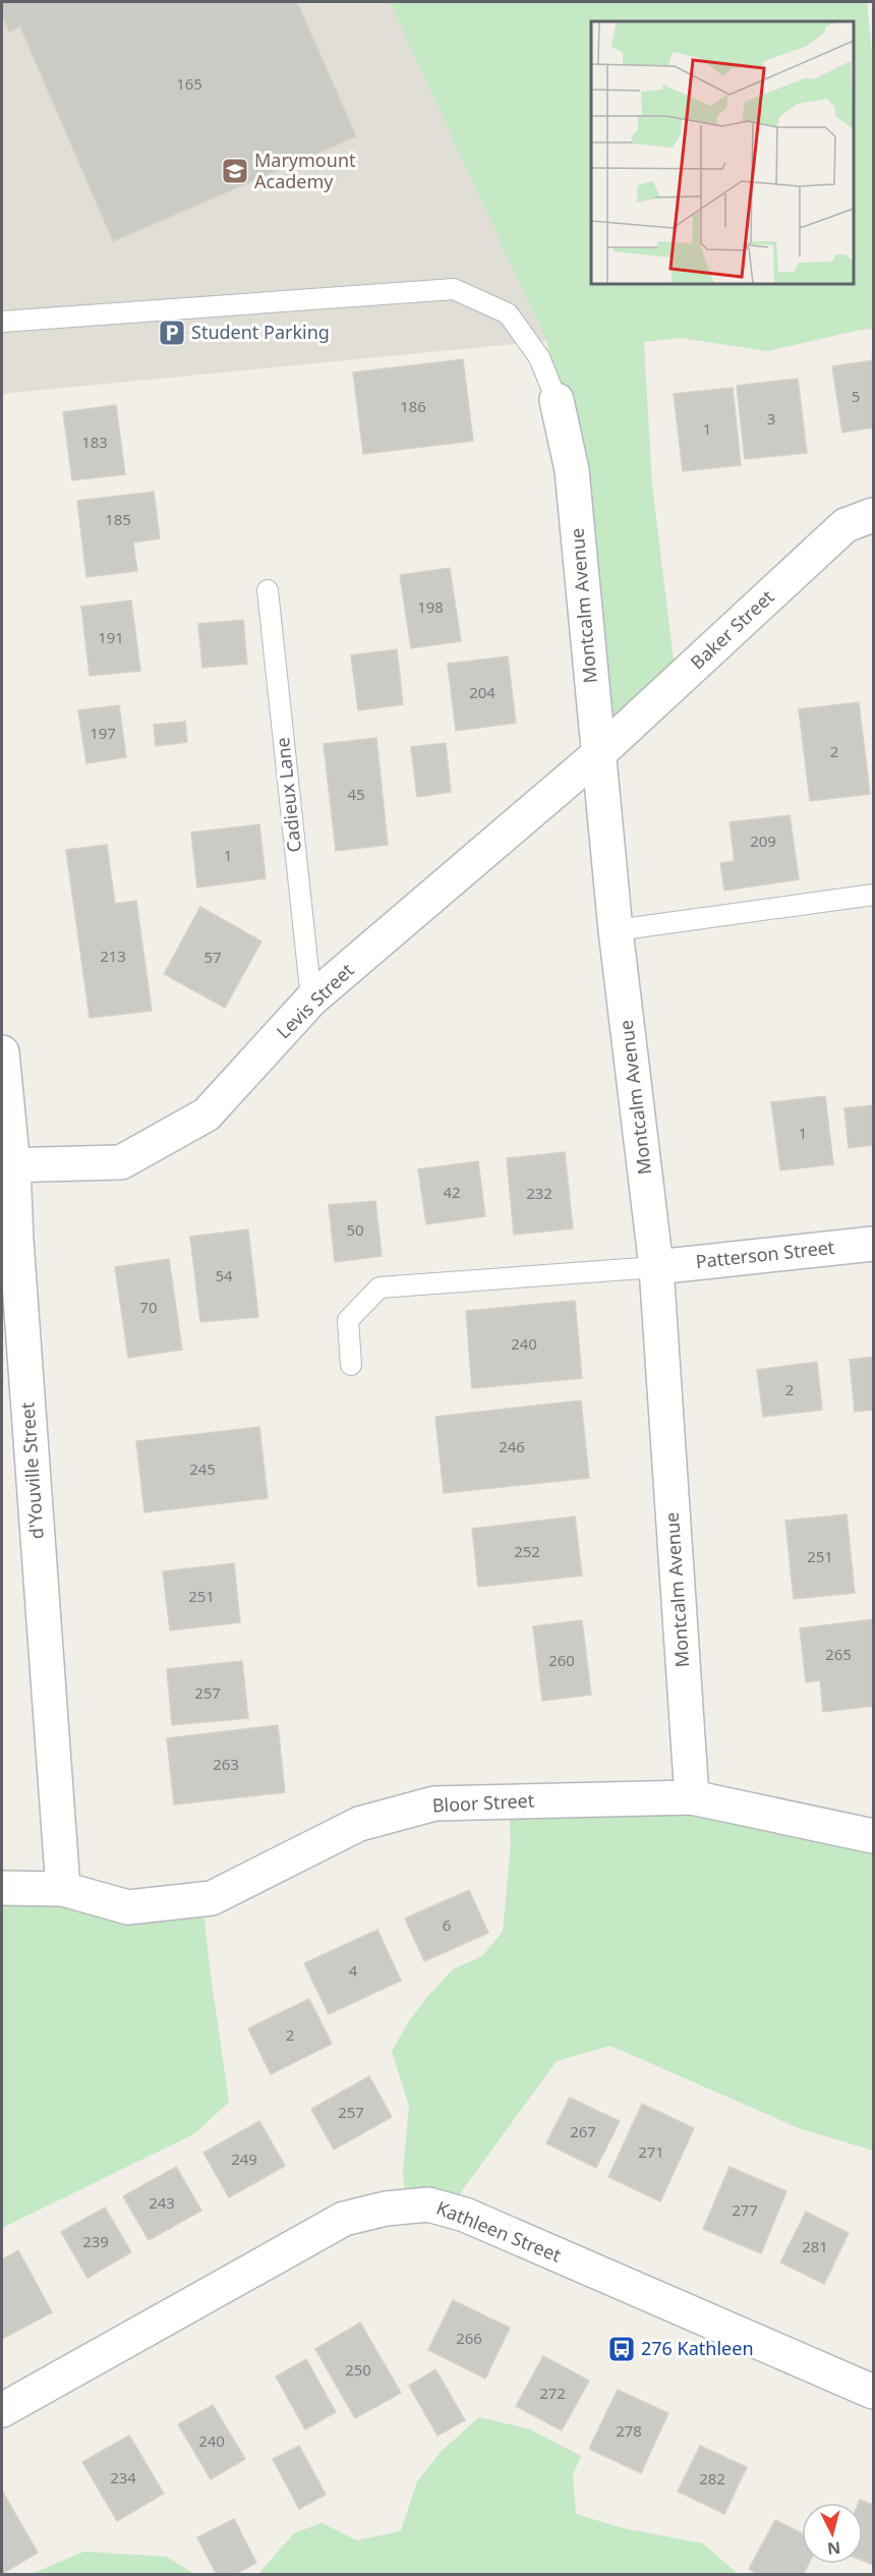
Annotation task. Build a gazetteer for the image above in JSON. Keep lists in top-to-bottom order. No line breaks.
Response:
{"streets":{"street":["Montcalm Avenue","Baker Street","Levis Street","Patterson Street","d'Youville Street","Bloor Street","Kathleen Street"],"lane":["Cadieux Lane"]},"crossings":[["Montcalm Avenue","Baker Street"],["Montcalm Avenue","Levis Street"],["Montcalm Avenue","Patterson Street"],["Montcalm Avenue","Bloor Street"],["Baker Street","Levis Street"],["Cadieux Lane","Levis Street"],["Levis Street","d'Youville Street"],["d'Youville Street","Bloor Street"]],"places":{"school or university":["Marymount Academy"],"parking":["Student Parking"],"bus stop":["276 Kathleen"]},"house_numbers":["165","5","186","3","1","183","185","198","191","204","197","2","45","209","1","213","57","1","42","232","50","54","70","240","2","246","245","252","251","251","265","260","257","263","6","4","2","257","267","271","249","243","277","239","281","266","250","272","278","240","234","282"],"north":"bottom"}
